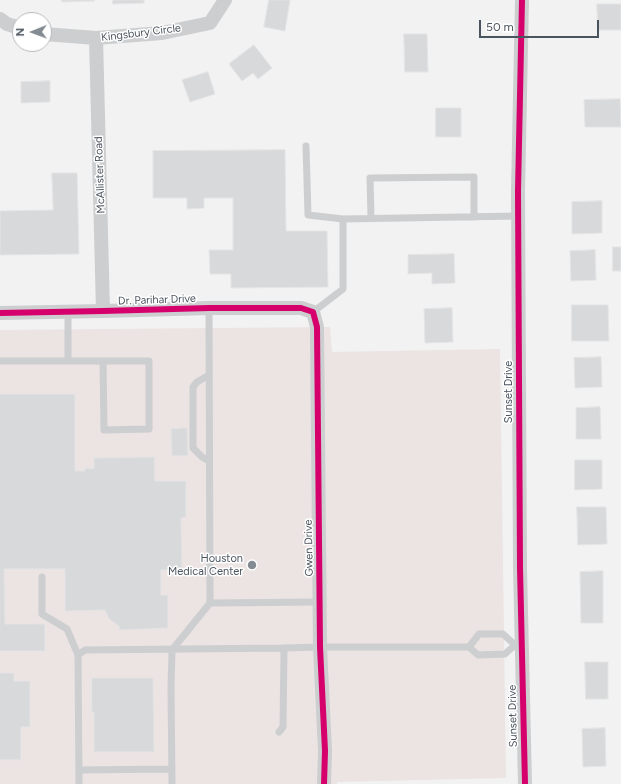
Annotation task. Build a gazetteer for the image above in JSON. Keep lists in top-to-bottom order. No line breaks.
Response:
{"streets":{"street":["Kingsbury Circle","McAllister Road","Dr. Parihar Drive","Sunset Drive","Gwen Drive"]},"crossings":[["Kingsbury Circle","McAllister Road"],["McAllister Road","Dr. Parihar Drive"],["Dr. Parihar Drive","Gwen Drive"]],"places":["Houston Medical Center"],"scale_bar":"50 m","north":"left"}
